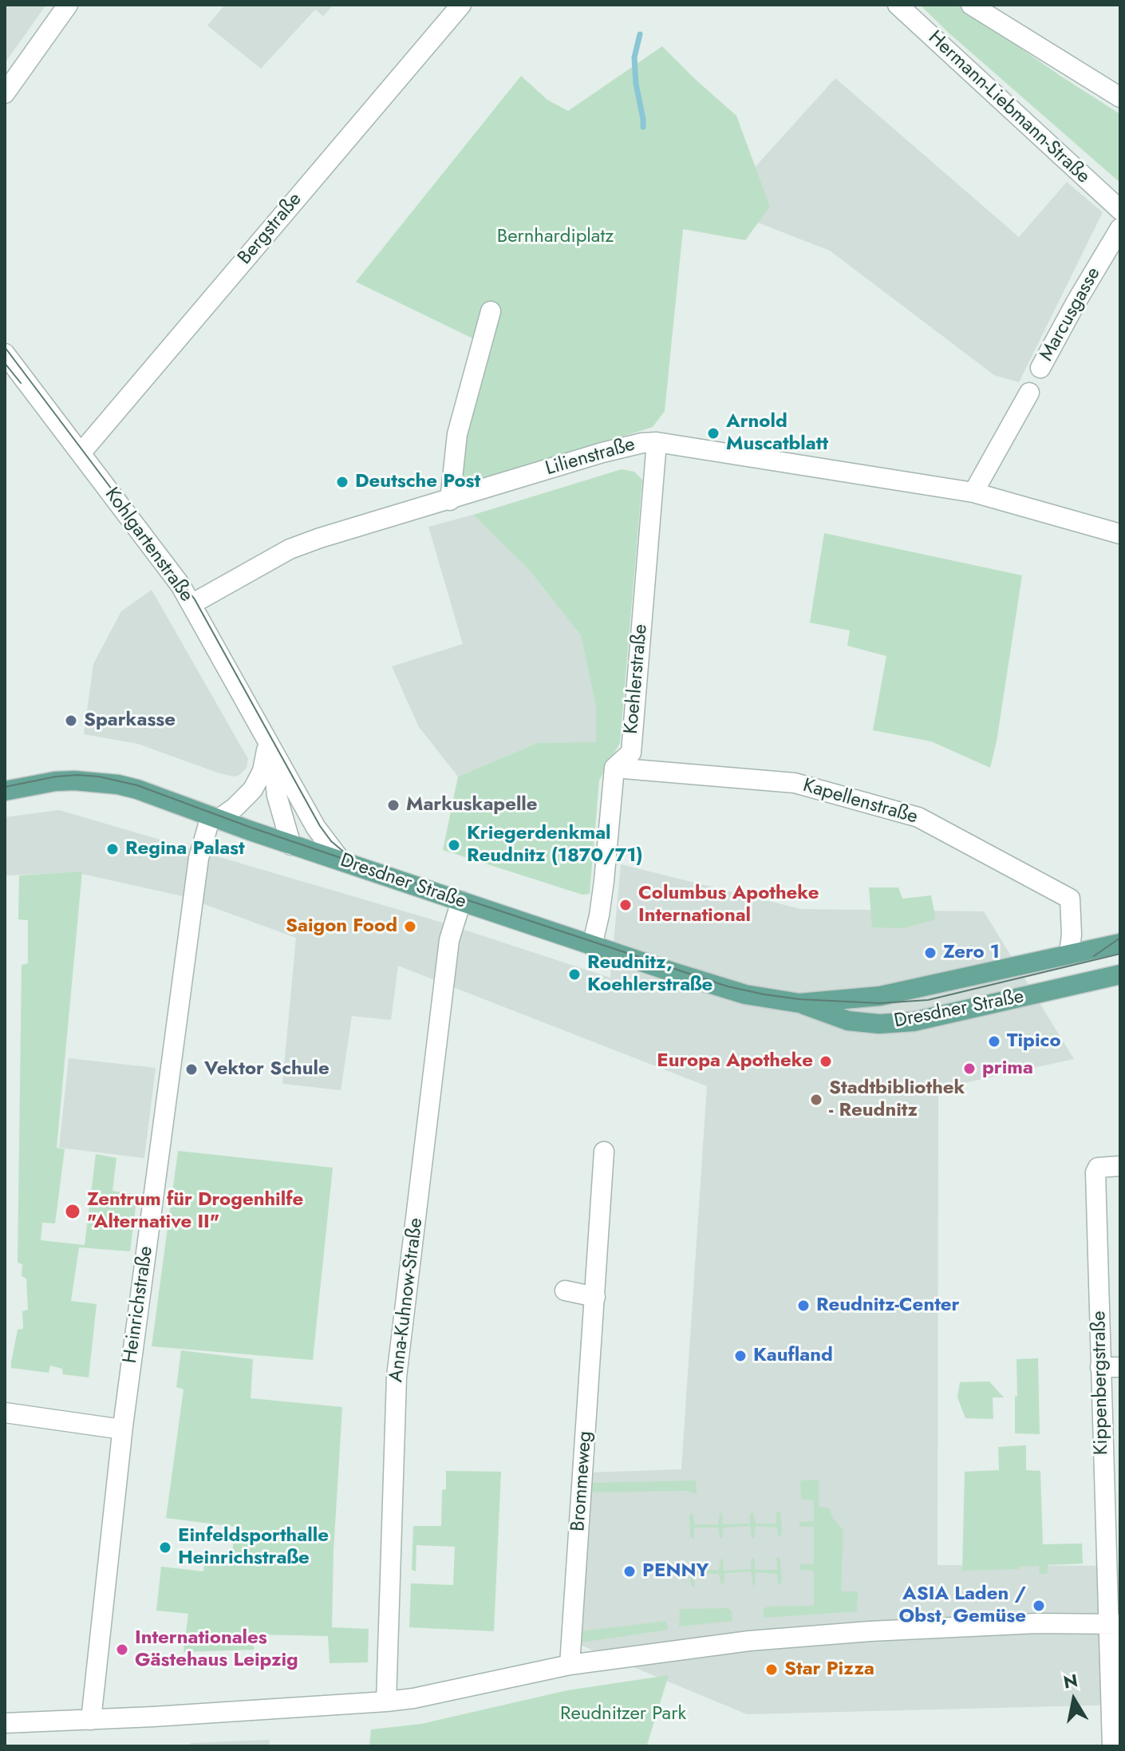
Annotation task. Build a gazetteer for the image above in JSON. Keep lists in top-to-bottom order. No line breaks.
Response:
{"streets":{"main road":["Dresdner Straße"],"street":["Hermann-Liebmann-Straße","Bergstraße","Marcusgasse","Lilienstraße","Kohlgartenstraße","Koehlerstraße","Kapellenstraße","Anna-Kuhnow-Straße","Heinrichstraße","Kippenbergstraße","Brommeweg"]},"crossings":[["Bergstraße","Kohlgartenstraße"],["Lilienstraße","Kohlgartenstraße"],["Lilienstraße","Koehlerstraße"],["Kohlgartenstraße","Dresdner Straße"],["Koehlerstraße","Kapellenstraße"],["Kapellenstraße","Dresdner Straße"],["Dresdner Straße","Anna-Kuhnow-Straße"],["Dresdner Straße","Heinrichstraße"]],"parks":["Bernhardiplatz","Reudnitzer Park"],"places":["Arnold Muscatblatt","Deutsche Post","Sparkasse","Markuskapelle","Kriegerdenkmal Reudnitz (1870/71)","Regina Palast","Columbus Apotheke International","Saigon Food","Zero 1","Reudnitz, Koehlerstraße","Tipico","Europa Apotheke","prima","Vektor Schule","Stadtbibliothek - Reudnitz","Zentrum für Drogenhilfe \"Alternative II\"","Reudnitz-Center","Kaufland","Einfeldsporthalle Heinrichstraße","PENNY","ASIA Laden / Obst, Gemüse","Internationales Gästehaus Leipzig","Star Pizza"],"north":"top"}
